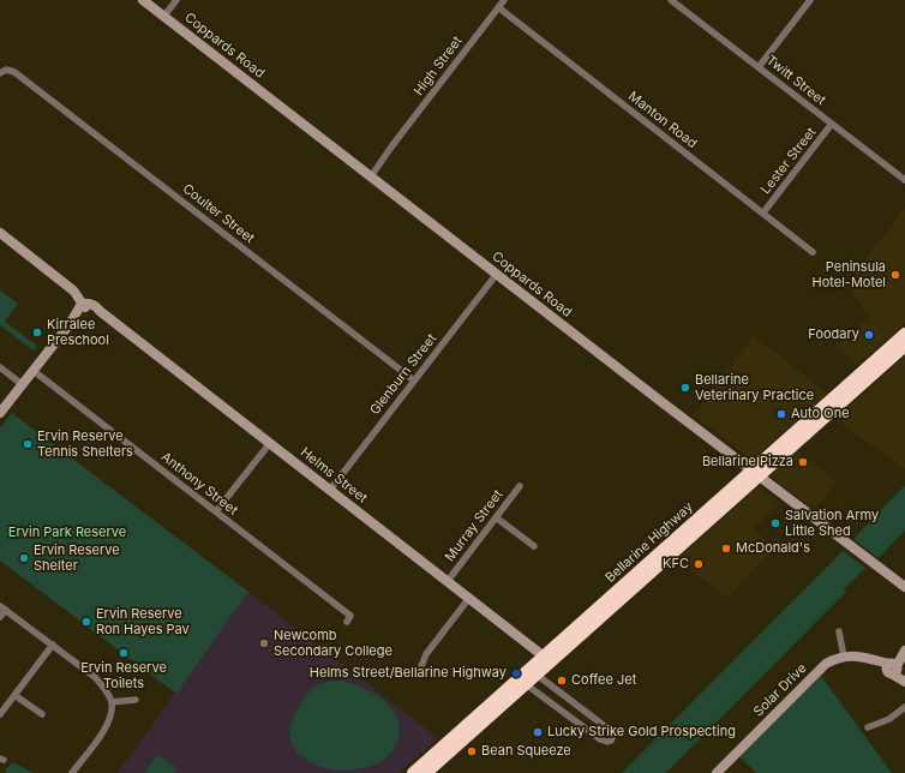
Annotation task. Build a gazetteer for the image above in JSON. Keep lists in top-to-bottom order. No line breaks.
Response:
{"streets":{"highway":["Bellarine Highway"],"street":["Coppards Road","High Street","Twitt Street","Manton Road","Lester Street","Coulter Street","Glenburn Street","Helms Street","Anthony Street","Murray Street","Solar Drive"]},"crossings":[["Coppards Road","High Street"],["Coppards Road","Glenburn Street"],["Coppards Road","Bellarine Highway"],["High Street","Manton Road"],["Twitt Street","Lester Street"],["Manton Road","Lester Street"],["Coulter Street","Glenburn Street"],["Glenburn Street","Helms Street"],["Helms Street","Murray Street"],["Helms Street","Bellarine Highway"]],"parks":["Ervin Park Reserve"],"places":["Peninsula Hotel-Motel","Kirralee Preschool","Foodary","Bellarine Veterinary Practice","Auto One","Ervin Reserve Tennis Shelters","Bellarine Pizza","Salvation Army Little Shed","McDonald's","Ervin Reserve Shelter","KFC","Ervin Reserve Ron Hayes Pav","Newcomb Secondary College","Ervin Reserve Toilets","Helms Street/Bellarine Highway","Coffee Jet","Lucky Strike Gold Prospecting","Bean Squeeze"]}
